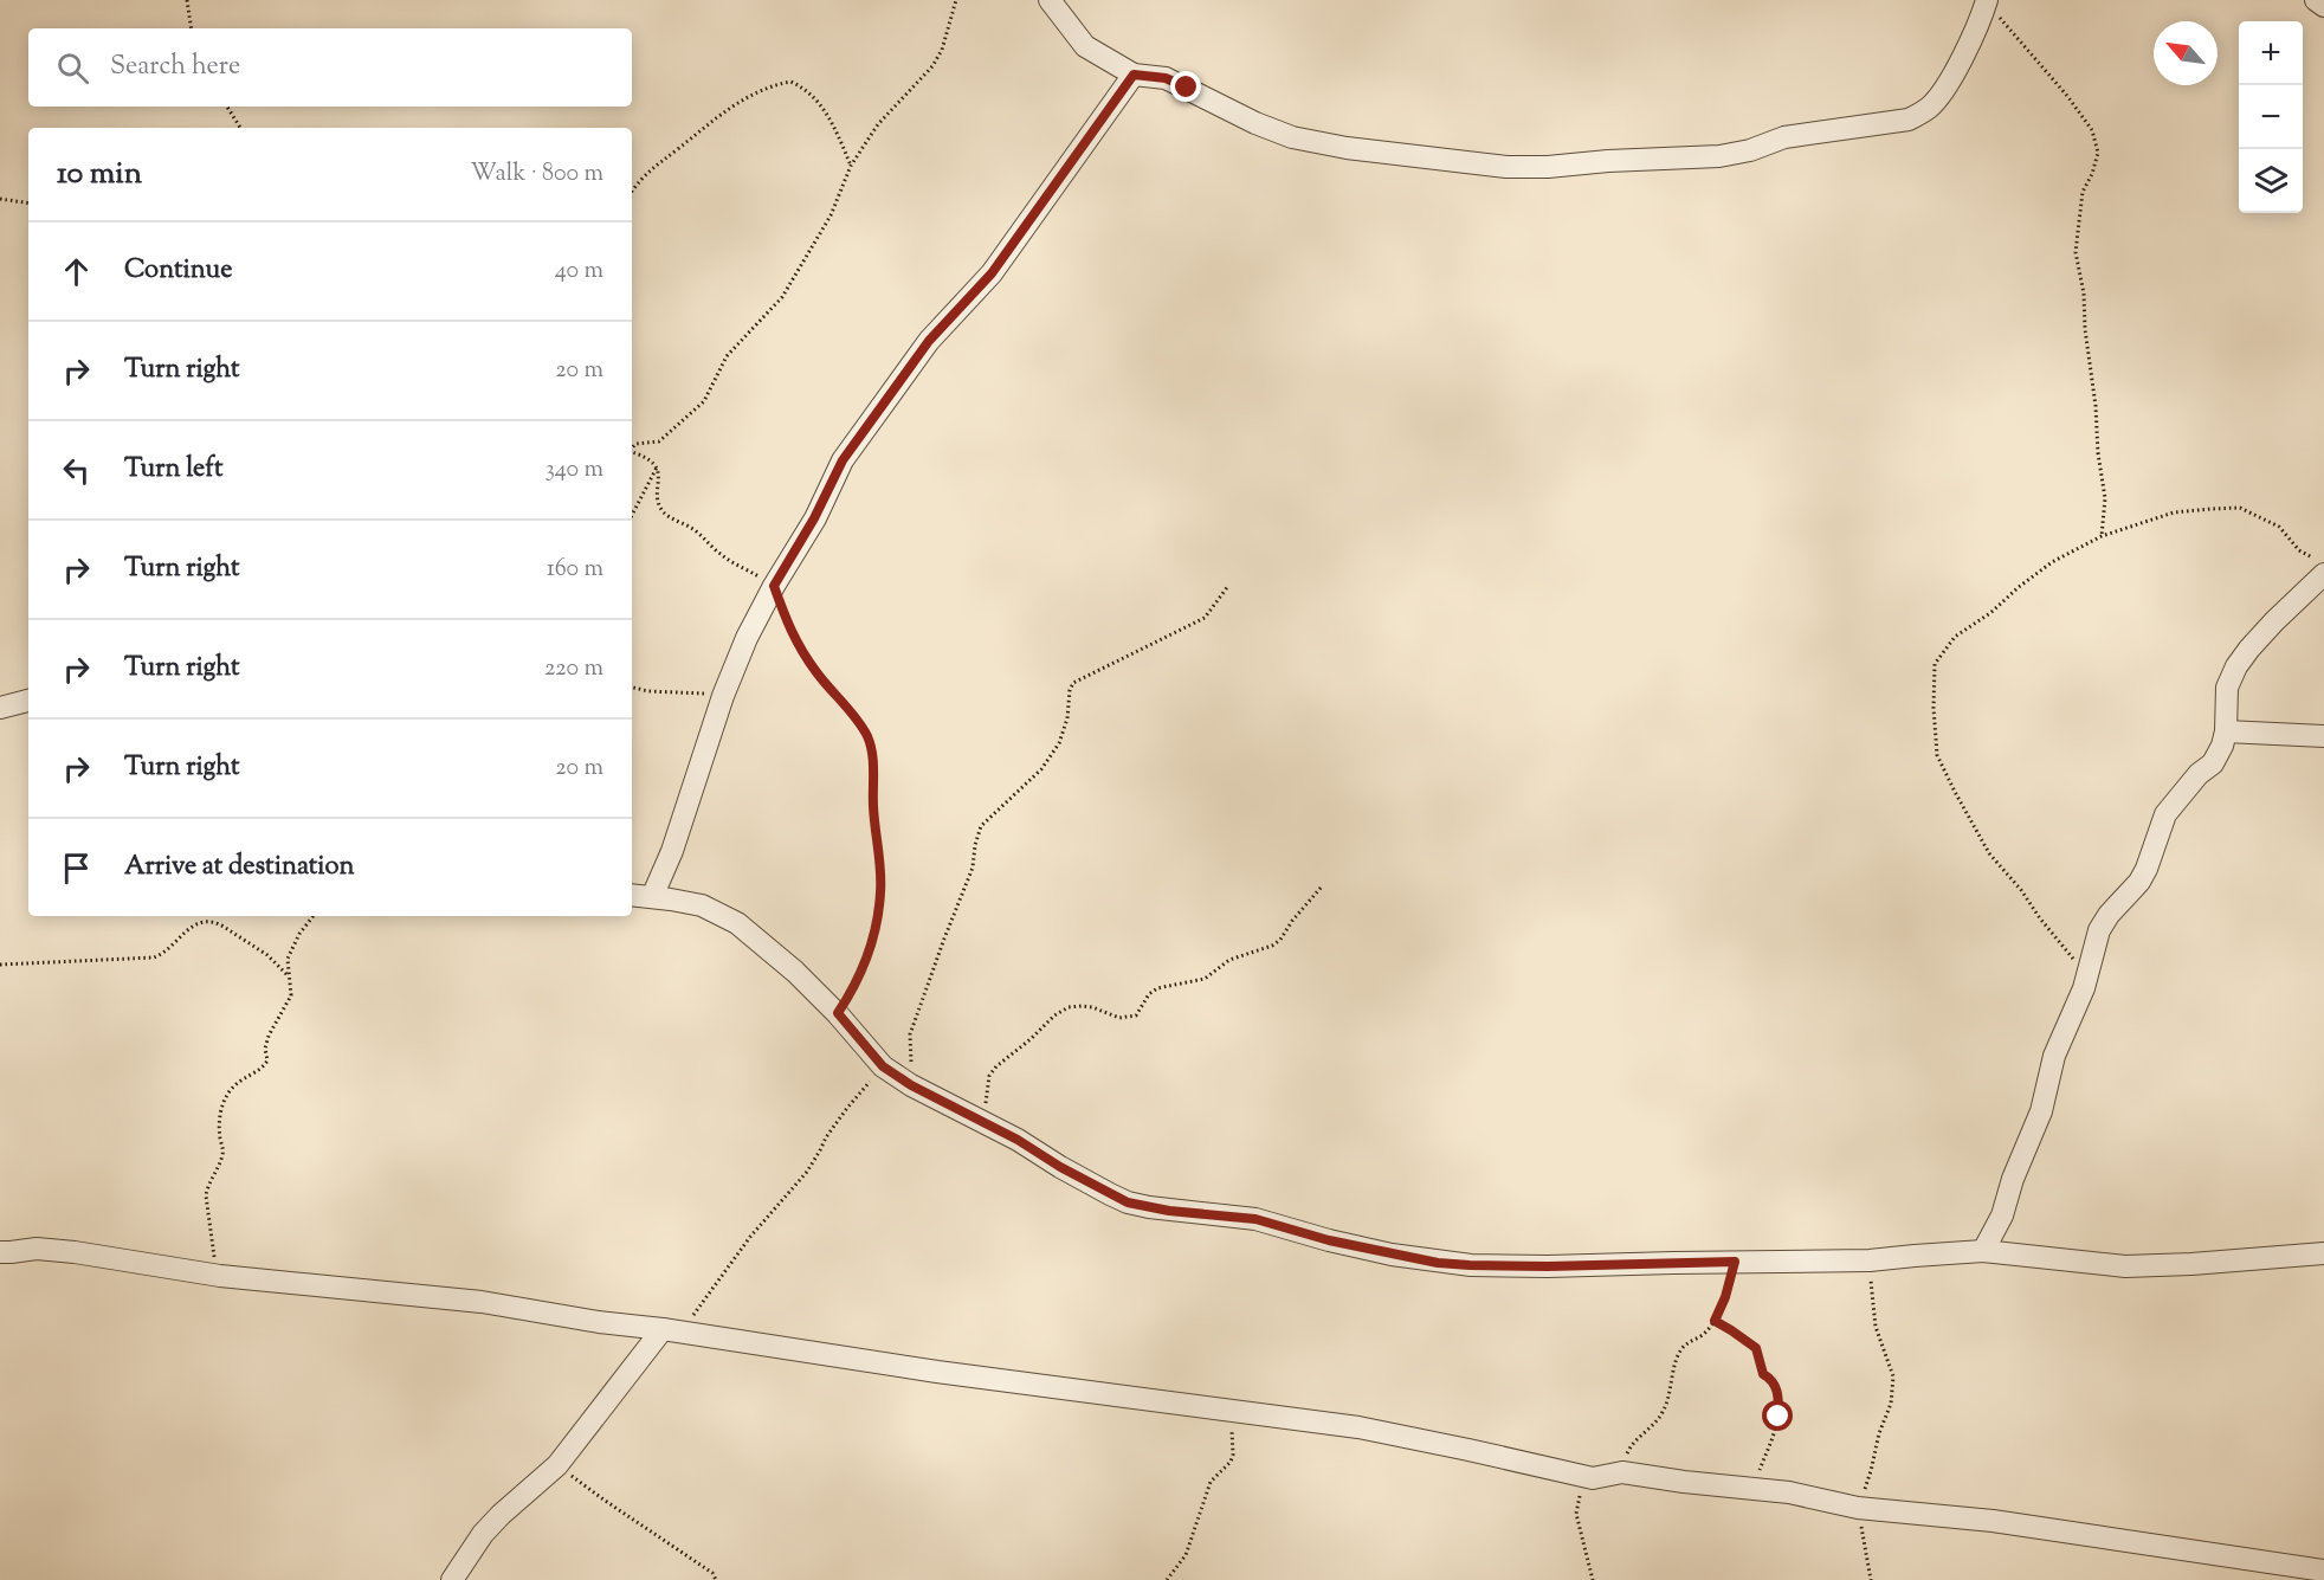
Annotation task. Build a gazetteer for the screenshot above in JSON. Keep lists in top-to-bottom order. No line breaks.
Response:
{"north":"top left","page":{"map_buttons":["+","−"],"search":"Search here","heading":["10 min","Walk · 800 m"],"list":[["Continue","40 m"],["Turn right","20 m"],["Turn left","340 m"],["Turn right","160 m"],["Turn right","220 m"],["Turn right","20 m"],"Arrive at destination"]}}
